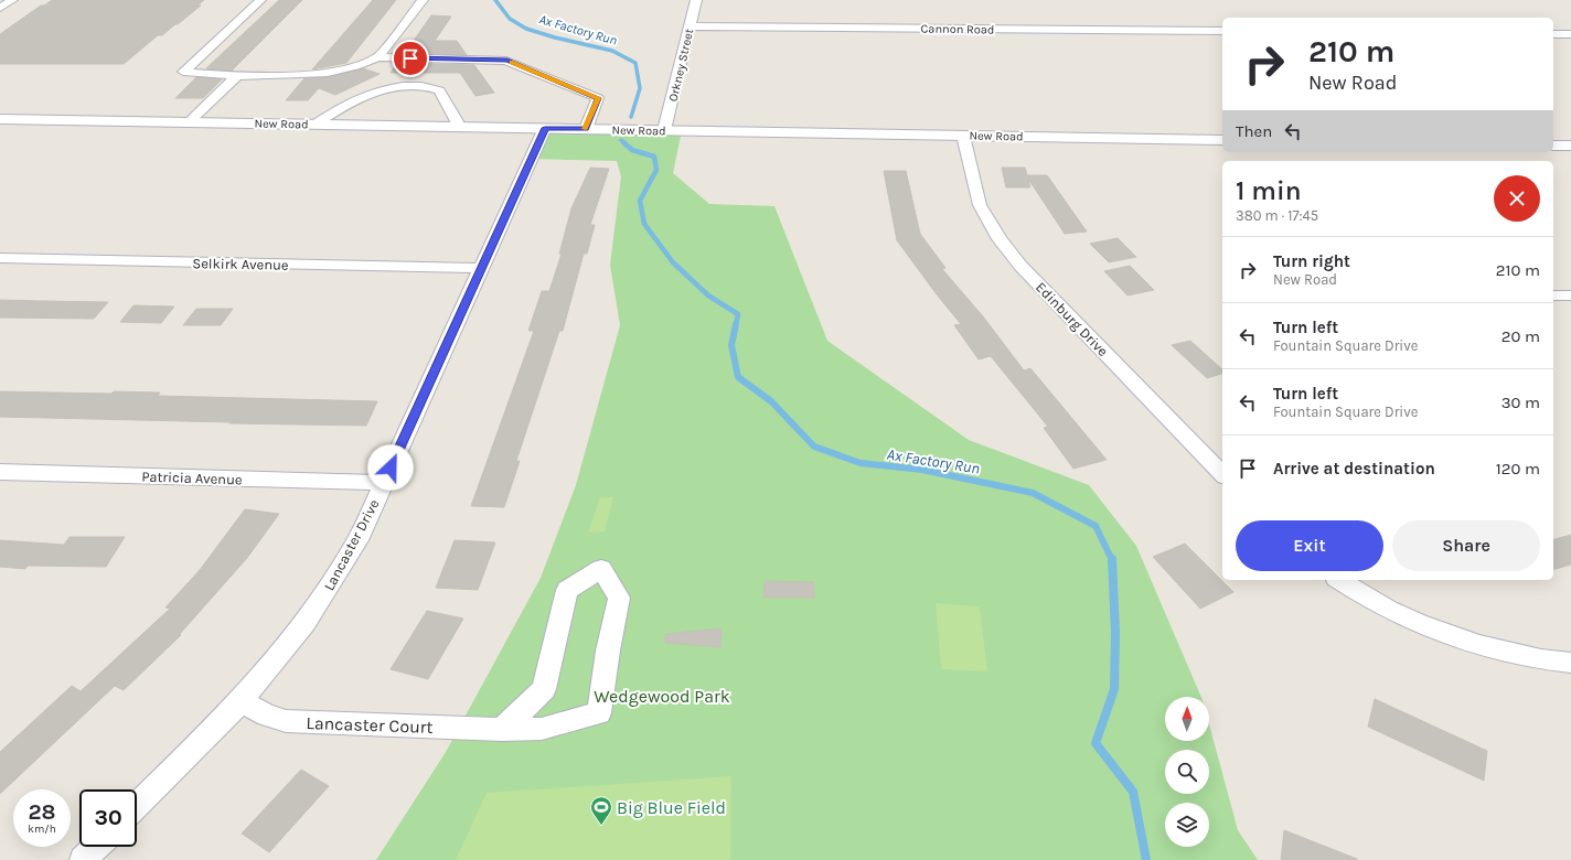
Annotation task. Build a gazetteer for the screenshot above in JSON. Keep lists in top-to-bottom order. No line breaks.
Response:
{"streets":{"street":["Cannon Road","Orkney Street","New Road","Selkirk Avenue","Edinburg Drive","Patricia Avenue","Lancaster Drive","Lancaster Court"]},"crossings":[["Cannon Road","Orkney Street"],["Orkney Street","New Road"],["New Road","Edinburg Drive"],["New Road","Lancaster Drive"],["Selkirk Avenue","Lancaster Drive"],["Patricia Avenue","Lancaster Drive"],["Lancaster Drive","Lancaster Court"]],"water":["Ax Factory Run"],"parks":["Wedgewood Park"],"places":{"sports":["Big Blue Field"]},"north":"top","page":{"turn":["210 m","New Road"],"then":"Then","heading":["1 min","380 m · 17:45"],"list":[{"name":"Turn right","note":"New Road","value":"210 m"},{"name":"Turn left","note":"Fountain Square Drive","value":"20 m"},{"name":"Turn left","note":"Fountain Square Drive","value":"30 m"},{"name":"Arrive at destination","value":"120 m"}],"buttons":["Exit","Share"],"speed":"28 km/h","limit":"30"}}
